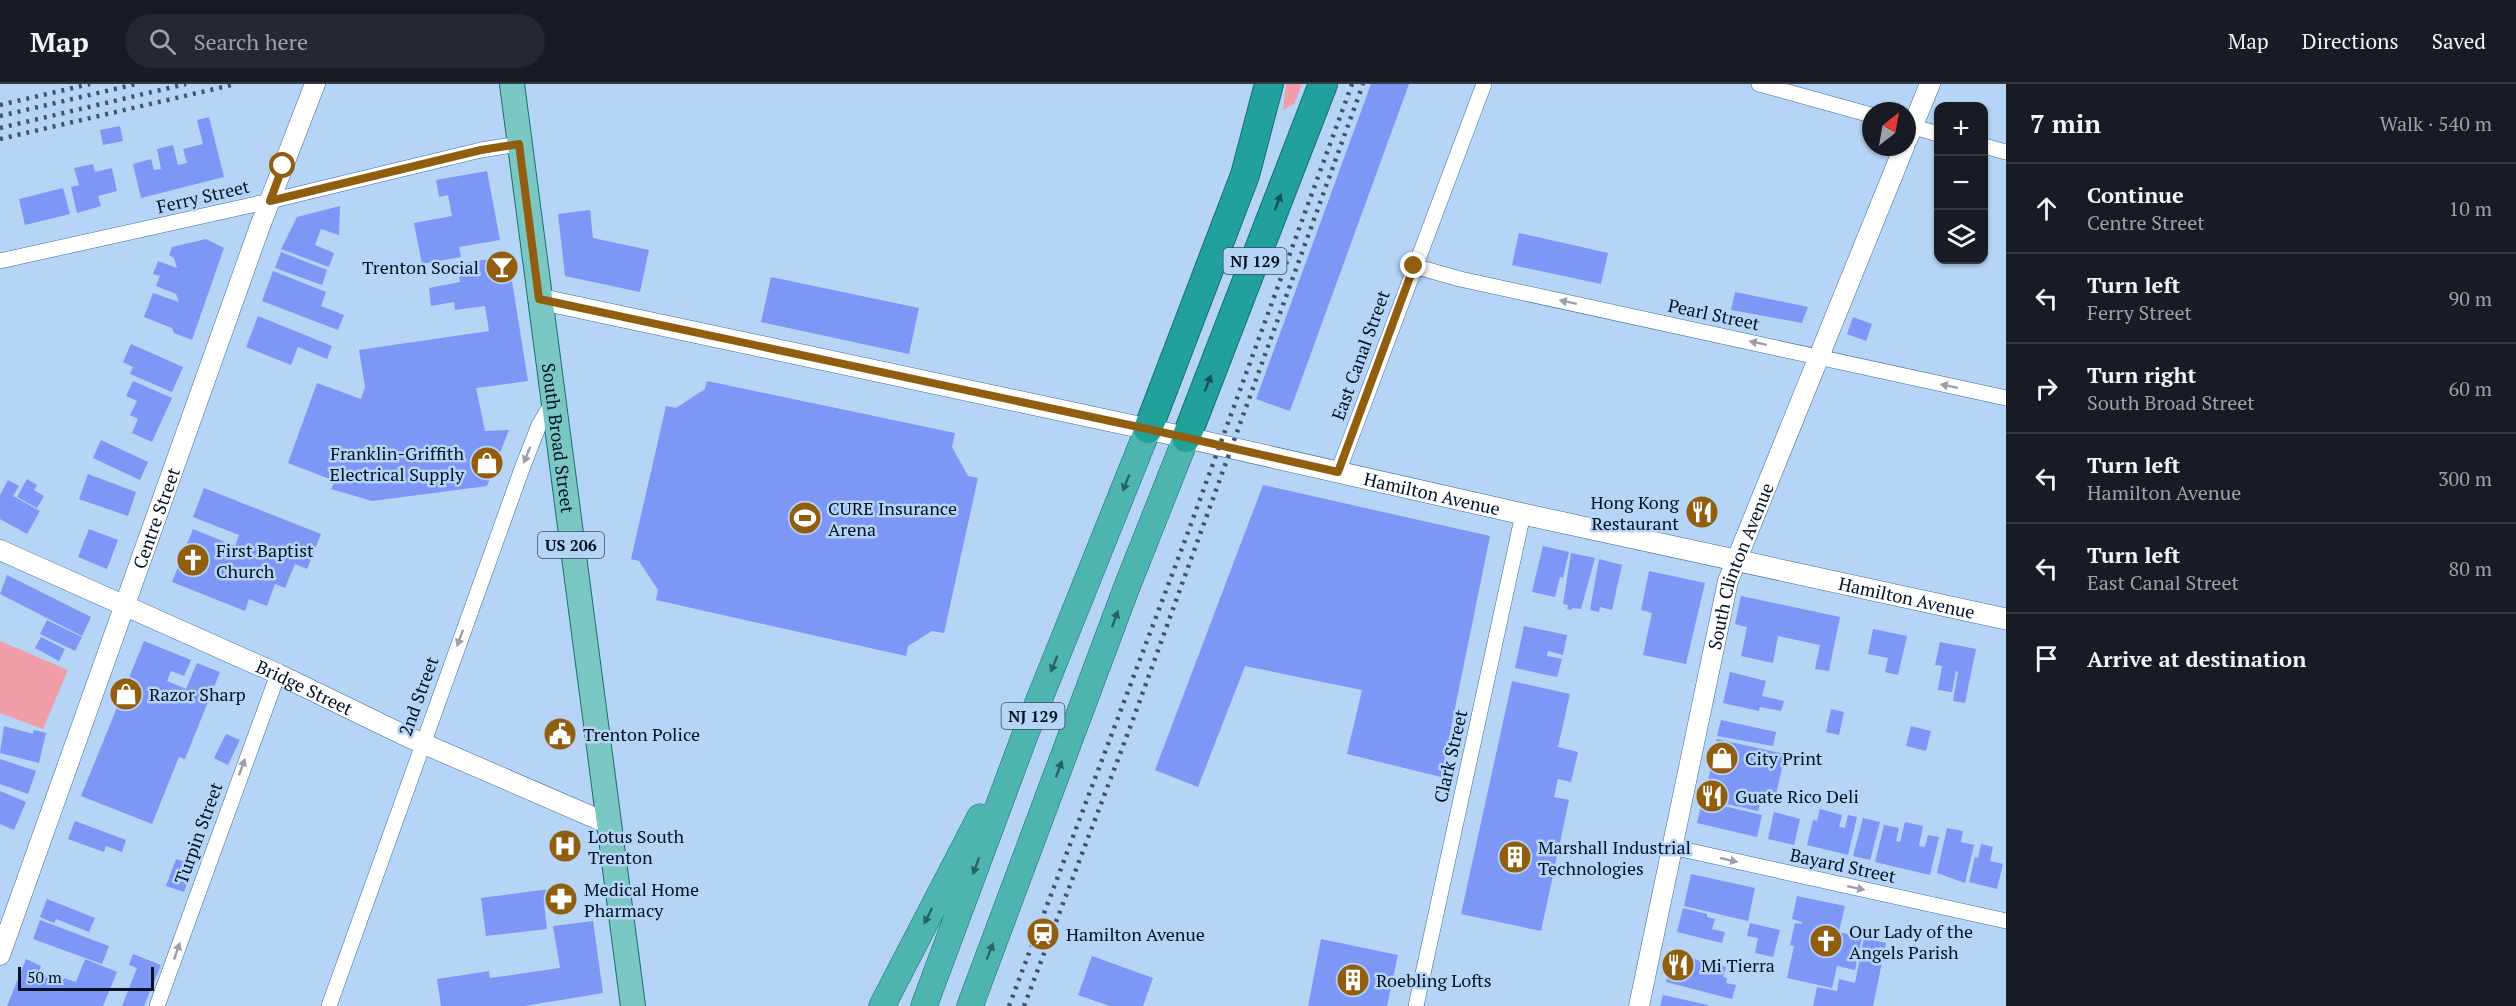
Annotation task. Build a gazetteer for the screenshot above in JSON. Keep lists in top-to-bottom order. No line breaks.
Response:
{"streets":{"highway":["NJ 129"],"main road":["South Broad Street","Hamilton Avenue","US 206"],"street":["Ferry Street","Pearl Street","East Canal Street","Centre Street","South Clinton Avenue","Bridge Street","2nd Street","Clark Street","Turpin Street","Bayard Street"]},"crossings":[["Ferry Street","South Broad Street"],["Ferry Street","Centre Street"],["NJ 129","Hamilton Avenue"],["Pearl Street","East Canal Street"],["Pearl Street","South Clinton Avenue"],["East Canal Street","Hamilton Avenue"],["South Broad Street","Hamilton Avenue"],["South Broad Street","Bridge Street"],["South Broad Street","2nd Street"],["Hamilton Avenue","South Clinton Avenue"],["Hamilton Avenue","Clark Street"],["Centre Street","Bridge Street"],["South Clinton Avenue","Bayard Street"],["Bridge Street","2nd Street"],["Bridge Street","Turpin Street"]],"one_way":["Pearl Street","2nd Street","Turpin Street","Bayard Street"],"places":{"bar":["Trenton Social"],"shop":["Franklin-Griffith Electrical Supply","Razor Sharp","City Print"],"restaurant":["Hong Kong Restaurant","Guate Rico Deli","Mi Tierra"],"sports":["CURE Insurance Arena"],"church":["First Baptist Church","Our Lady of the Angels Parish"],"public building":["Trenton Police"],"hospital":["Lotus South Trenton"],"building":["Marshall Industrial Technologies","Roebling Lofts"],"pharmacy":["Medical Home Pharmacy"],"station":["Hamilton Avenue"]},"scale_bar":"50 m","north":"top right","page":{"header":"Map","search":"Search here","nav":["Map","Directions","Saved"],"heading":["7 min","Walk · 540 m"],"map_buttons":["+","−"],"list":[["Continue","Centre Street","10 m"],["Turn left","Ferry Street","90 m"],["Turn right","South Broad Street","60 m"],["Turn left","Hamilton Avenue","300 m"],["Turn left","East Canal Street","80 m"],"Arrive at destination"],"scale":"50 m"}}
